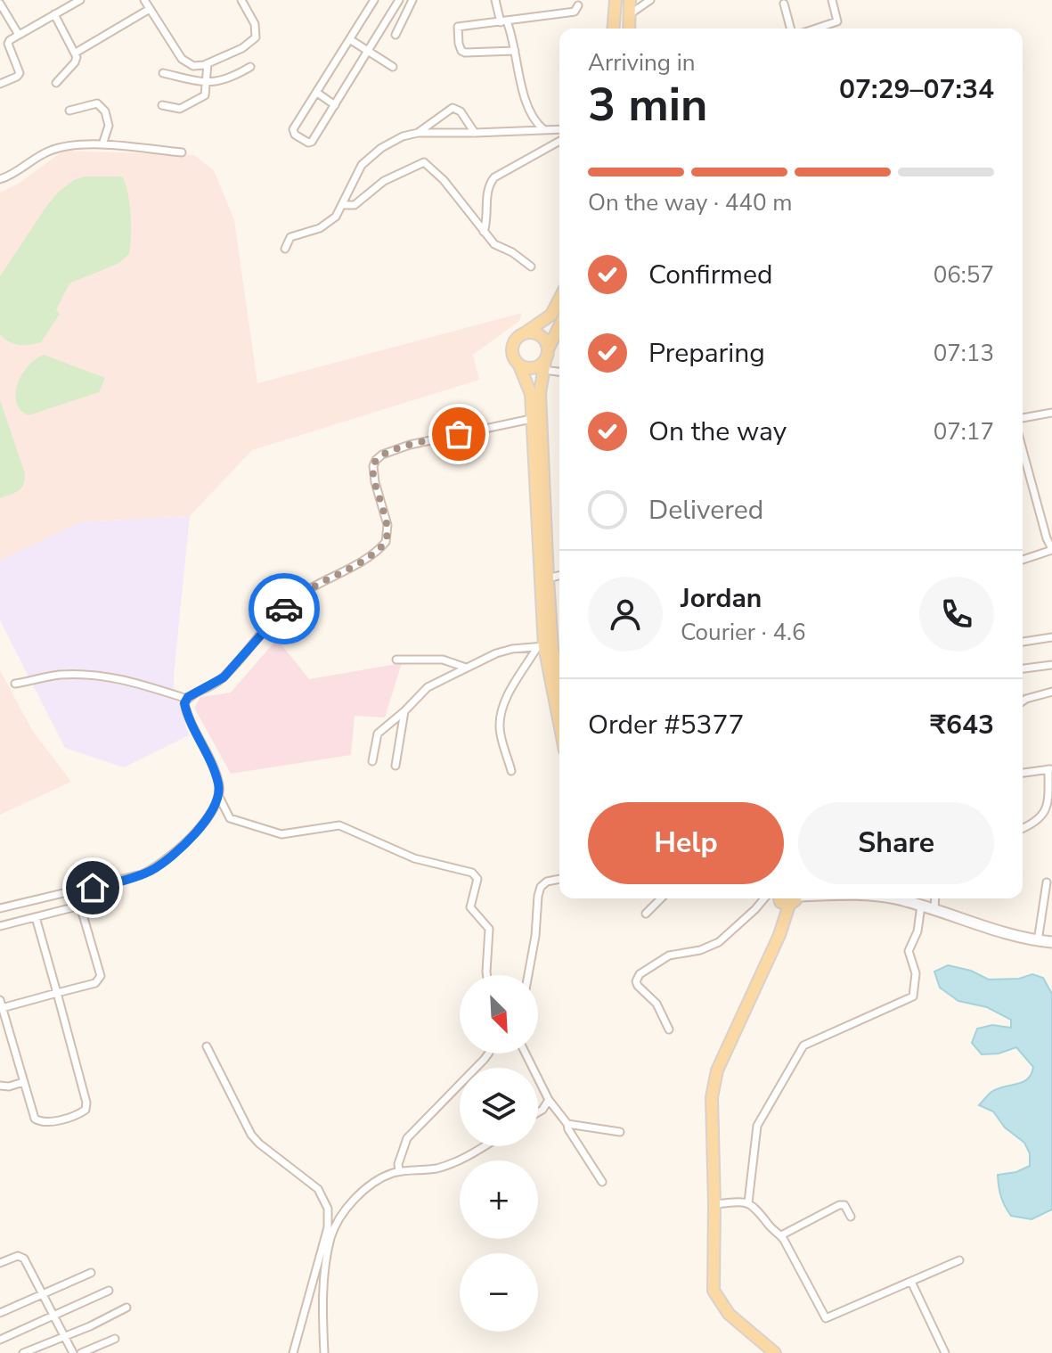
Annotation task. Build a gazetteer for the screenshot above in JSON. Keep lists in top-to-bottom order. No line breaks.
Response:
{"north":"bottom right","page":{"heading":["3 min","Arriving in","07:29–07:34"],"panel":["Jordan","Courier · 4.6","Order #5377","₹643"],"bar":"On the way · 440 m","list":[["Confirmed","06:57"],["Preparing","07:13"],["On the way","07:17"],"Delivered"],"buttons":["Help","Share"],"map_buttons":["+","−"]}}
